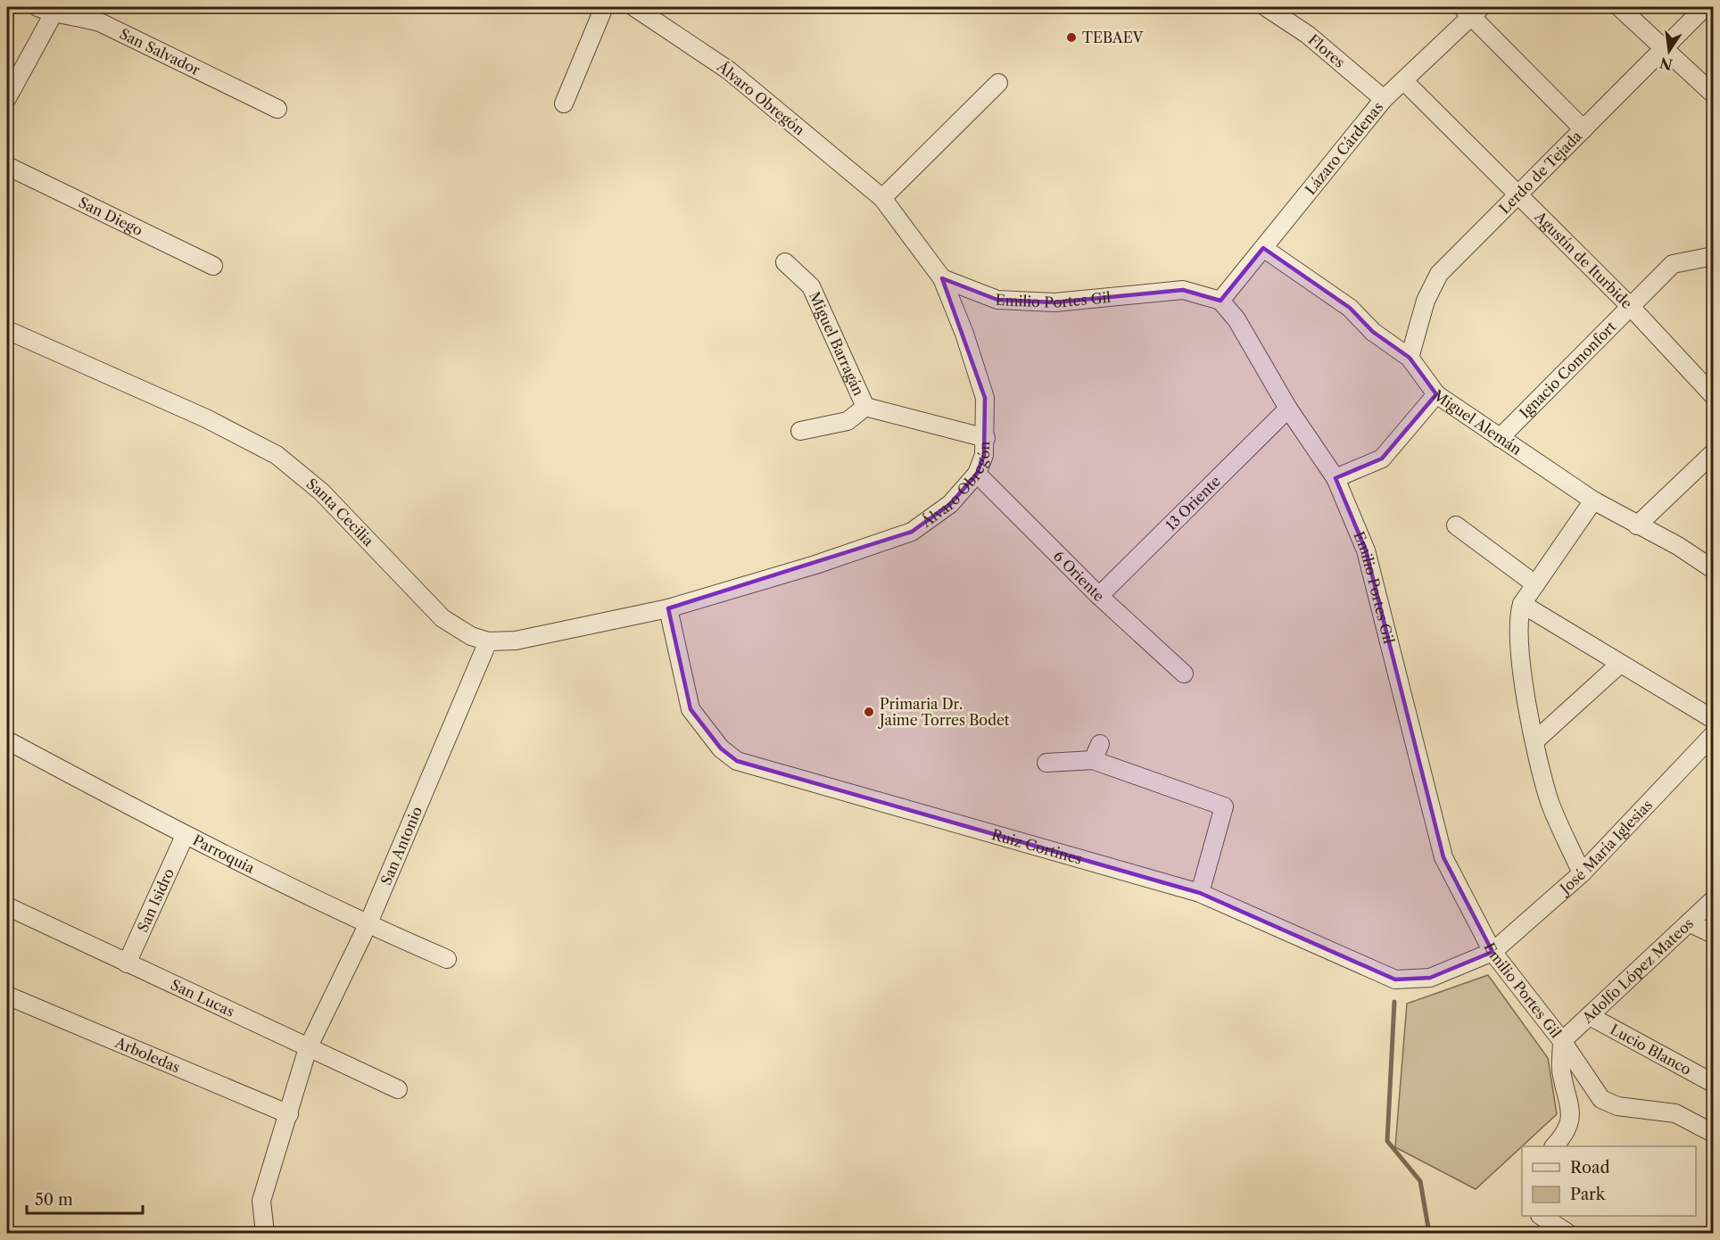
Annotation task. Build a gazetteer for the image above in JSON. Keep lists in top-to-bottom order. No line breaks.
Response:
{"streets":{"street":["Flores","San Salvador","Álvaro Obregón","Lázaro Cárdenas","Lerdo de Tejada","San Diego","Agustín de Iturbide","Emilio Portes Gil","Miguel Barragán","Ignacio Comonfort","Miguel Alemán","13 Oriente","Santa Cecilia","6 Oriente","San Antonio","Ruiz Cortines","José María Iglesias","Parroquia","San Isidro","Adolfo López Mateos","San Lucas","Lucio Blanco","Arboledas"]},"crossings":[["Flores","Lázaro Cárdenas"],["Álvaro Obregón","Emilio Portes Gil"],["Álvaro Obregón","Miguel Barragán"],["Álvaro Obregón","Santa Cecilia"],["Álvaro Obregón","6 Oriente"],["Álvaro Obregón","Ruiz Cortines"],["Lázaro Cárdenas","Agustín de Iturbide"],["Lázaro Cárdenas","Emilio Portes Gil"],["Lázaro Cárdenas","Miguel Alemán"],["Lerdo de Tejada","Agustín de Iturbide"],["Lerdo de Tejada","Miguel Alemán"],["Agustín de Iturbide","Ignacio Comonfort"],["Emilio Portes Gil","13 Oriente"],["Emilio Portes Gil","Ruiz Cortines"],["Emilio Portes Gil","José María Iglesias"],["Emilio Portes Gil","Adolfo López Mateos"],["Ignacio Comonfort","Miguel Alemán"],["13 Oriente","6 Oriente"],["Santa Cecilia","San Antonio"],["Santa Cecilia","Ruiz Cortines"],["San Antonio","Parroquia"],["San Antonio","San Lucas"],["San Antonio","Arboledas"],["Ruiz Cortines","José María Iglesias"],["Parroquia","San Isidro"],["San Isidro","San Lucas"],["Adolfo López Mateos","Lucio Blanco"]],"places":["TEBAEV","Primaria Dr. Jaime Torres Bodet"],"legend":["Road","Park"],"scale_bar":"50 m","north":"bottom"}
